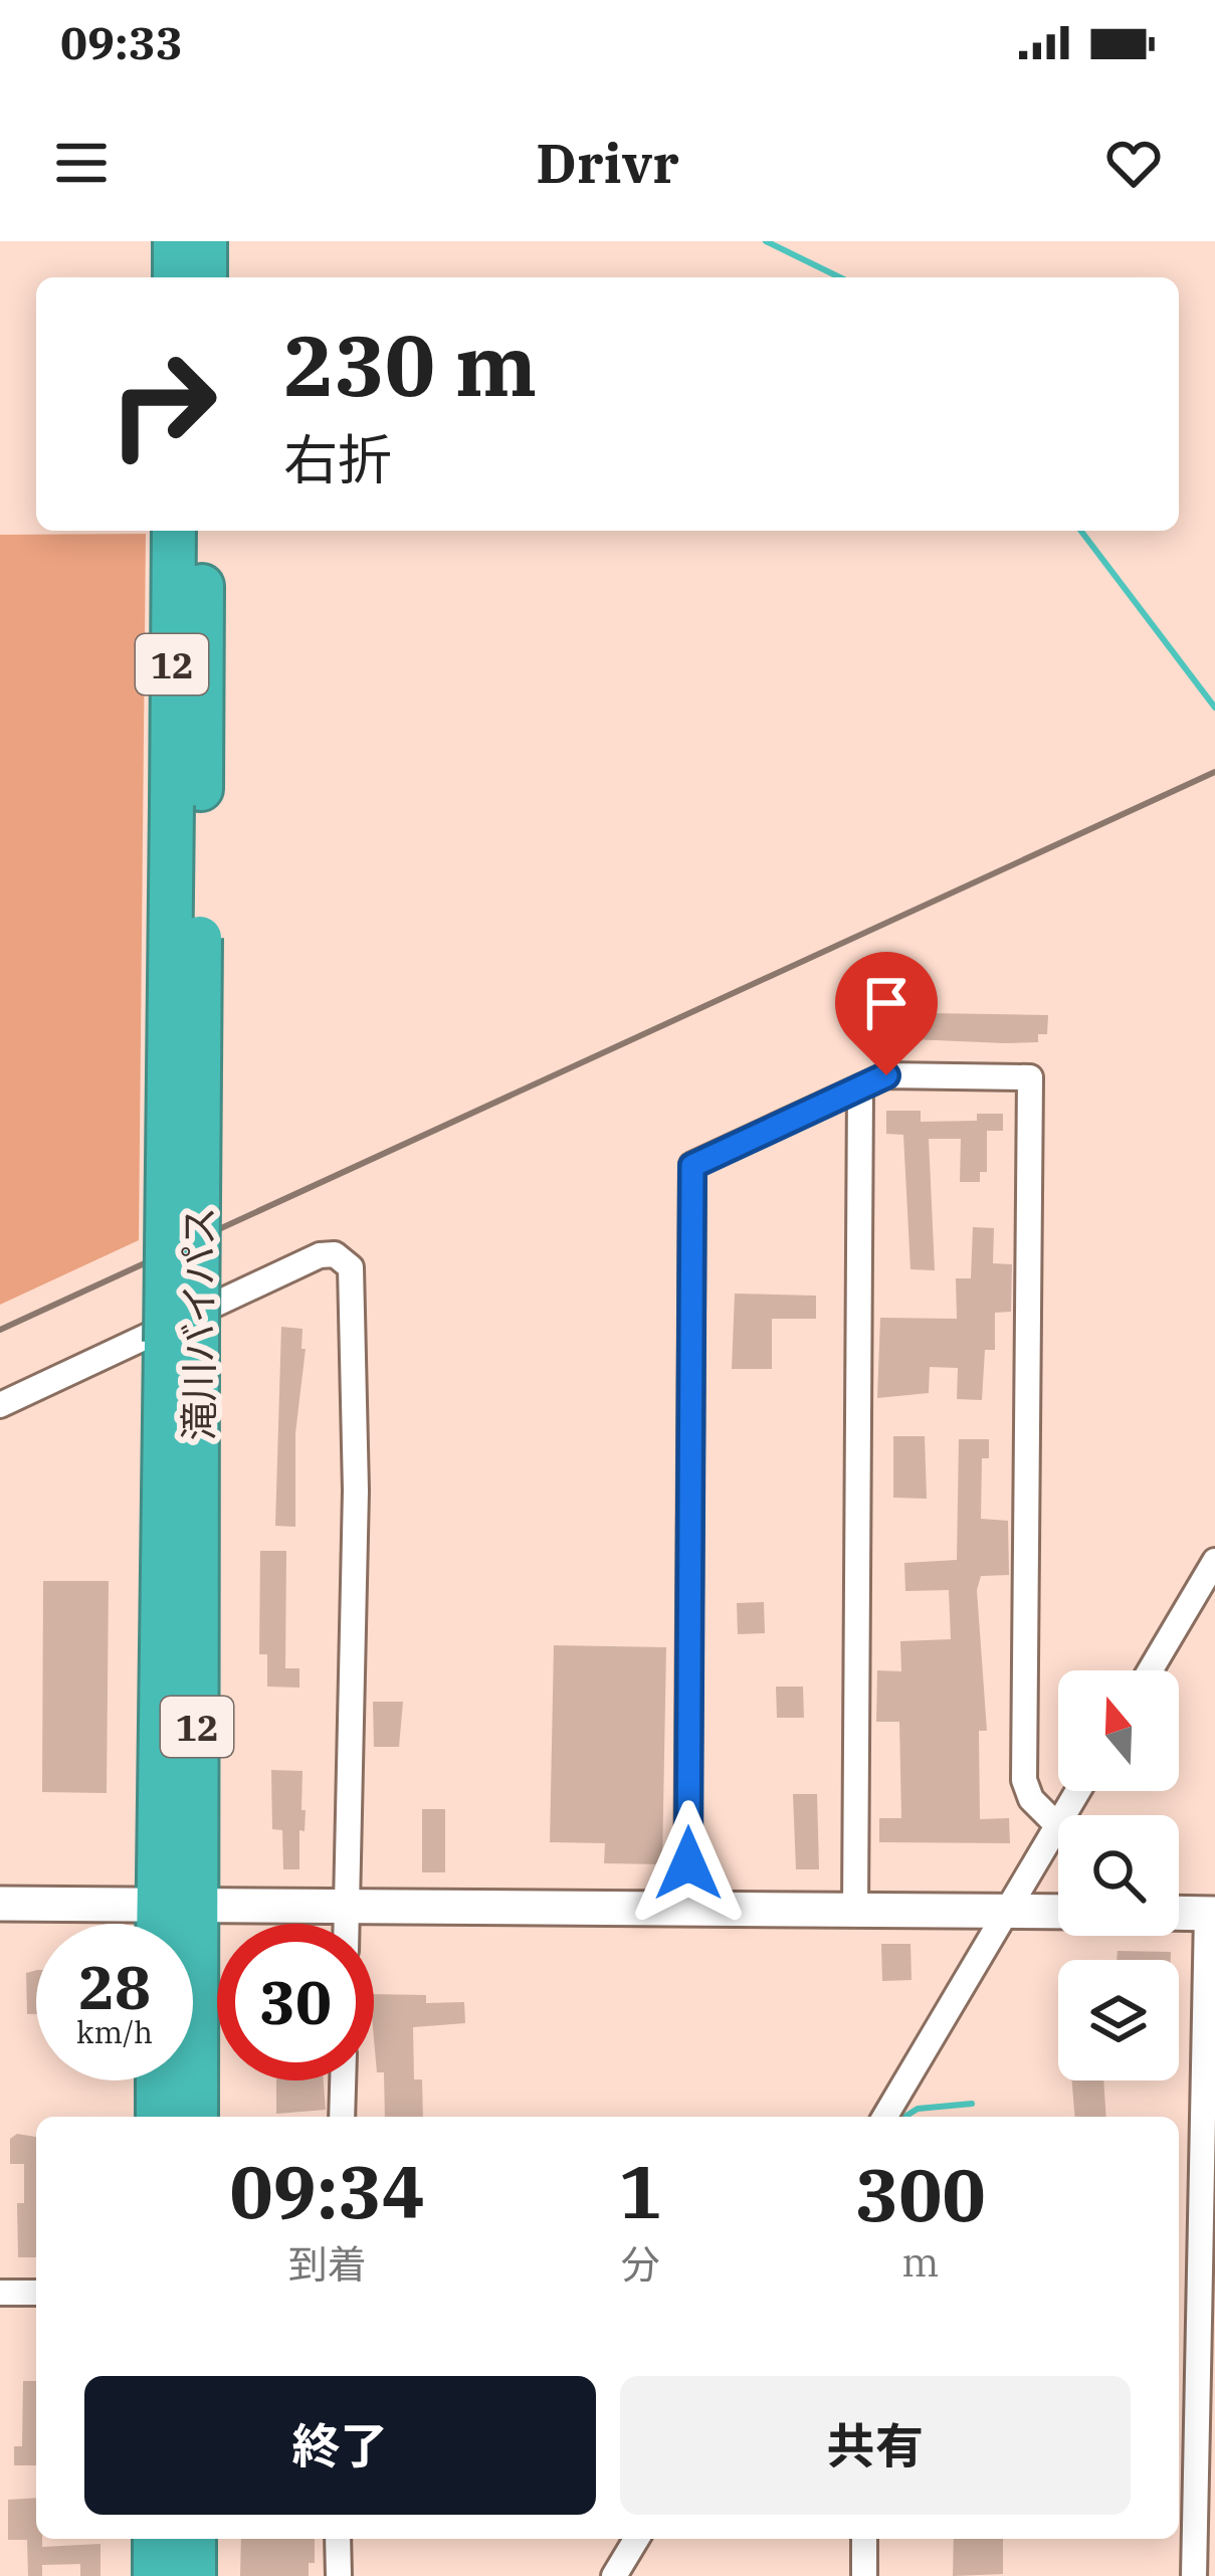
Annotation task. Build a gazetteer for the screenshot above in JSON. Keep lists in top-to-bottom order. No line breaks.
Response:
{"streets":{"highway":["12","滝川バイパス"]},"north":"top","page":{"status":"09:33","header":"Drivr","turn":["230 m","右折"],"speed":"28 km/h","limit":"30","eta":["09:34","到着","1","分","300","m"],"buttons":["終了","共有"]}}
